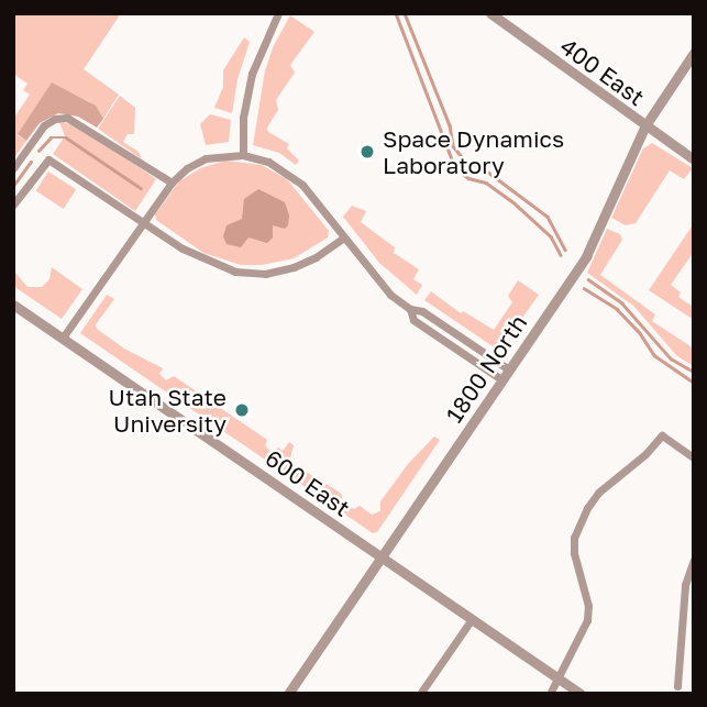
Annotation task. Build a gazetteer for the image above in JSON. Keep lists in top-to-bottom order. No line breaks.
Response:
{"streets":{"street":["400 East","1800 North","600 East"]},"crossings":[["400 East","1800 North"],["1800 North","600 East"]],"places":["Space Dynamics Laboratory","Utah State University"]}
